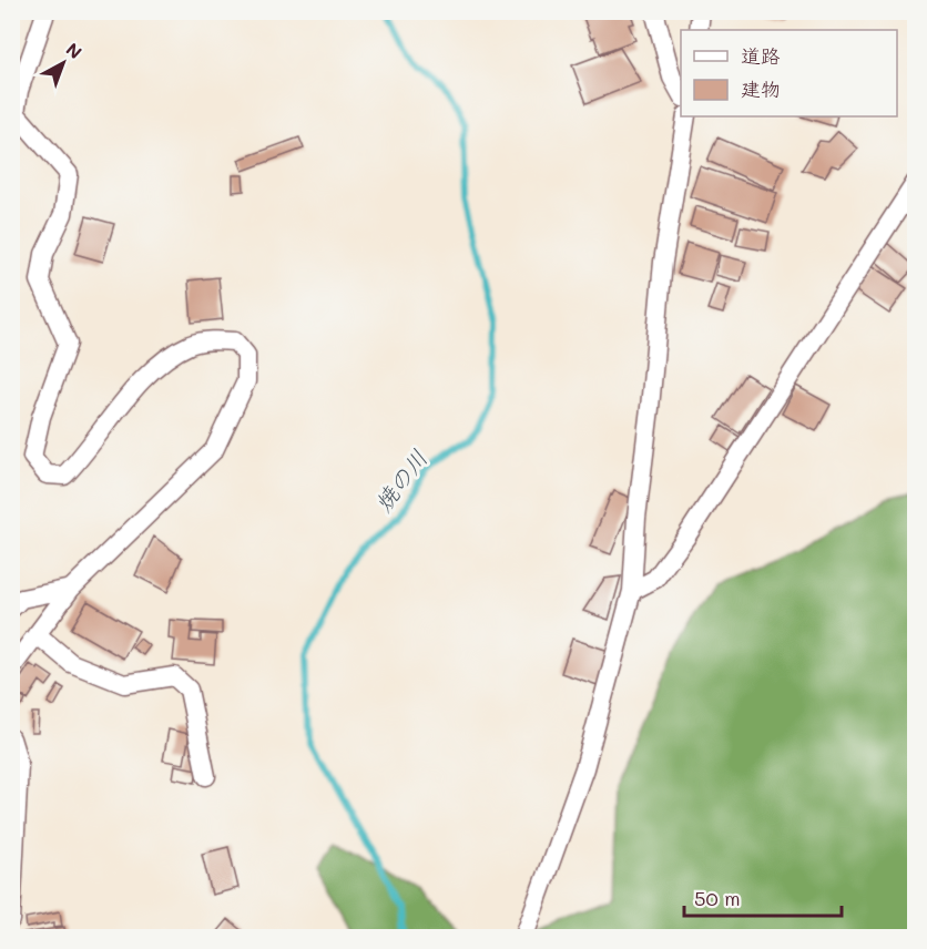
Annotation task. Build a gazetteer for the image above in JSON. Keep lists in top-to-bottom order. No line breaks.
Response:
{"water":["焼の川"],"legend":["道路","建物"],"scale_bar":"50 m","north":"top right"}
